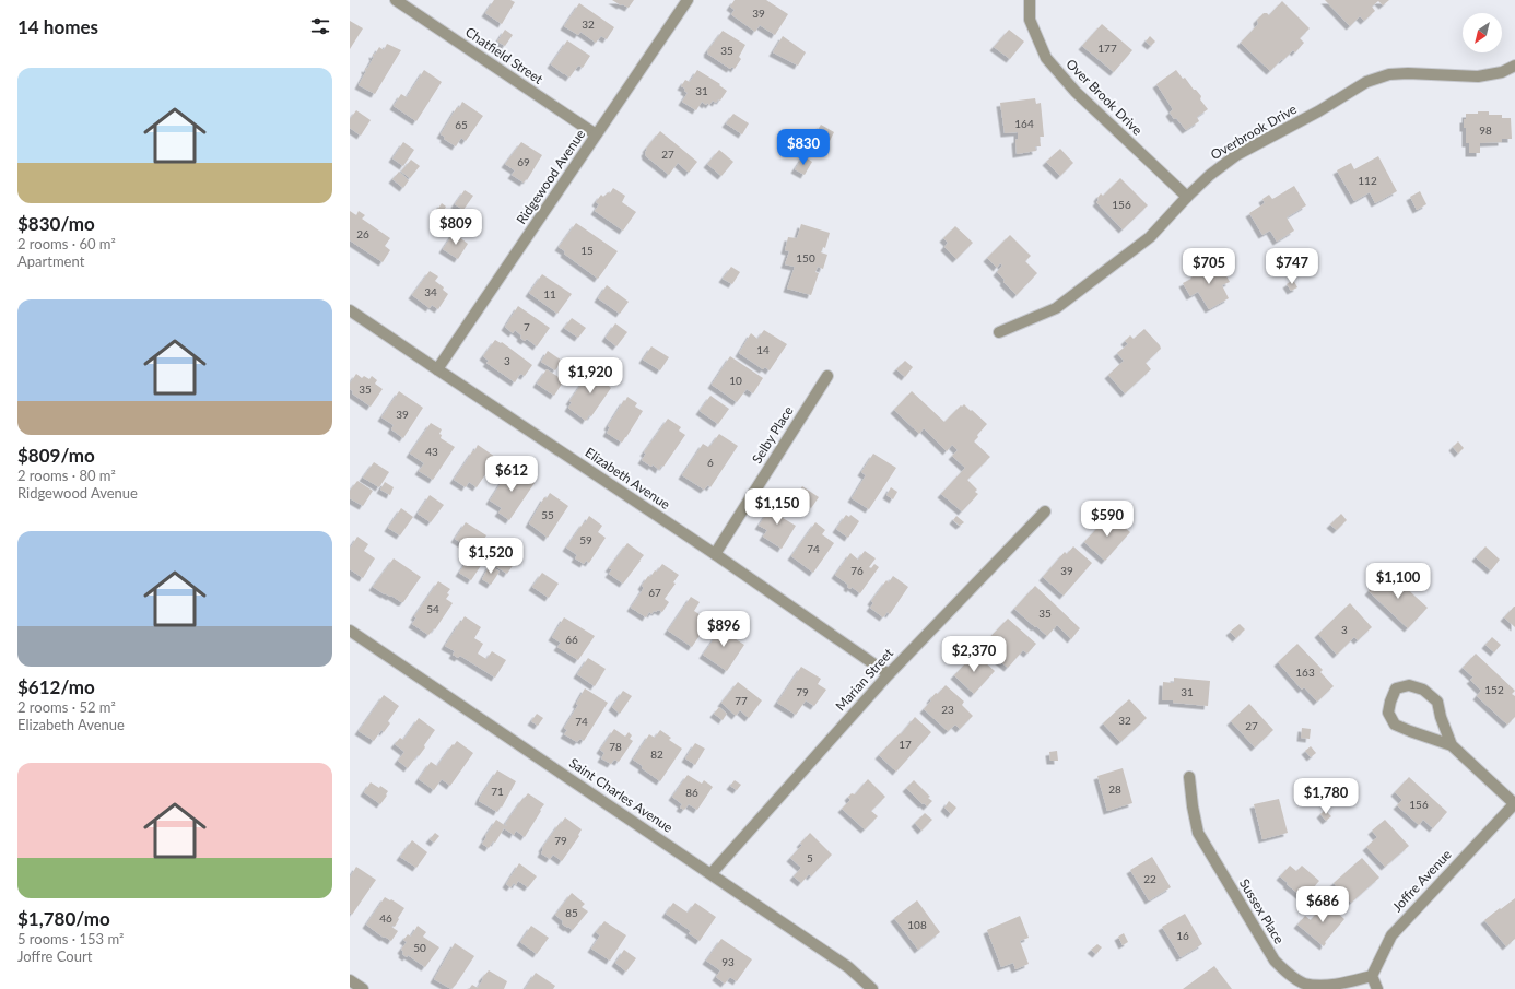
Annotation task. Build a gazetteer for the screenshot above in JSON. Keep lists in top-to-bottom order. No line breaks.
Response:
{"streets":{"street":["Chatfield Street","Over Brook Drive","Overbrook Drive","Ridgewood Avenue","Selby Place","Elizabeth Avenue","Marian Street","Saint Charles Avenue","Joffre Avenue","Sussex Place"]},"crossings":[["Chatfield Street","Ridgewood Avenue"],["Over Brook Drive","Overbrook Drive"],["Ridgewood Avenue","Elizabeth Avenue"],["Selby Place","Elizabeth Avenue"],["Elizabeth Avenue","Marian Street"],["Marian Street","Saint Charles Avenue"],["Joffre Avenue","Sussex Place"]],"house_numbers":["39","32","177","35","31","164","65","98","27","69","112","156","26","15","150","34","11","7","14","3","10","35","39","43","6","55","59","74","76","39","67","54","35","3","66","163","152","79","31","77","23","32","74","27","17","78","82","28","71","86","156","79","5","22","85","46","108","16","50","93"],"north":"bottom left","page":{"heading":"14 homes","list":[{"name":"$830/mo","note":"2 rooms · 60 m² · Apartment"},{"name":"$809/mo","note":"2 rooms · 80 m² · Ridgewood Avenue"},{"name":"$612/mo","note":"2 rooms · 52 m² · Elizabeth Avenue"},{"name":"$1,780/mo","note":"5 rooms · 153 m² · Joffre Court"}],"price":["$830","$809","$705","$747","$1,920","$612","$1,150","$590","$1,520","$1,100","$896","$2,370","$1,780","$686"]}}
